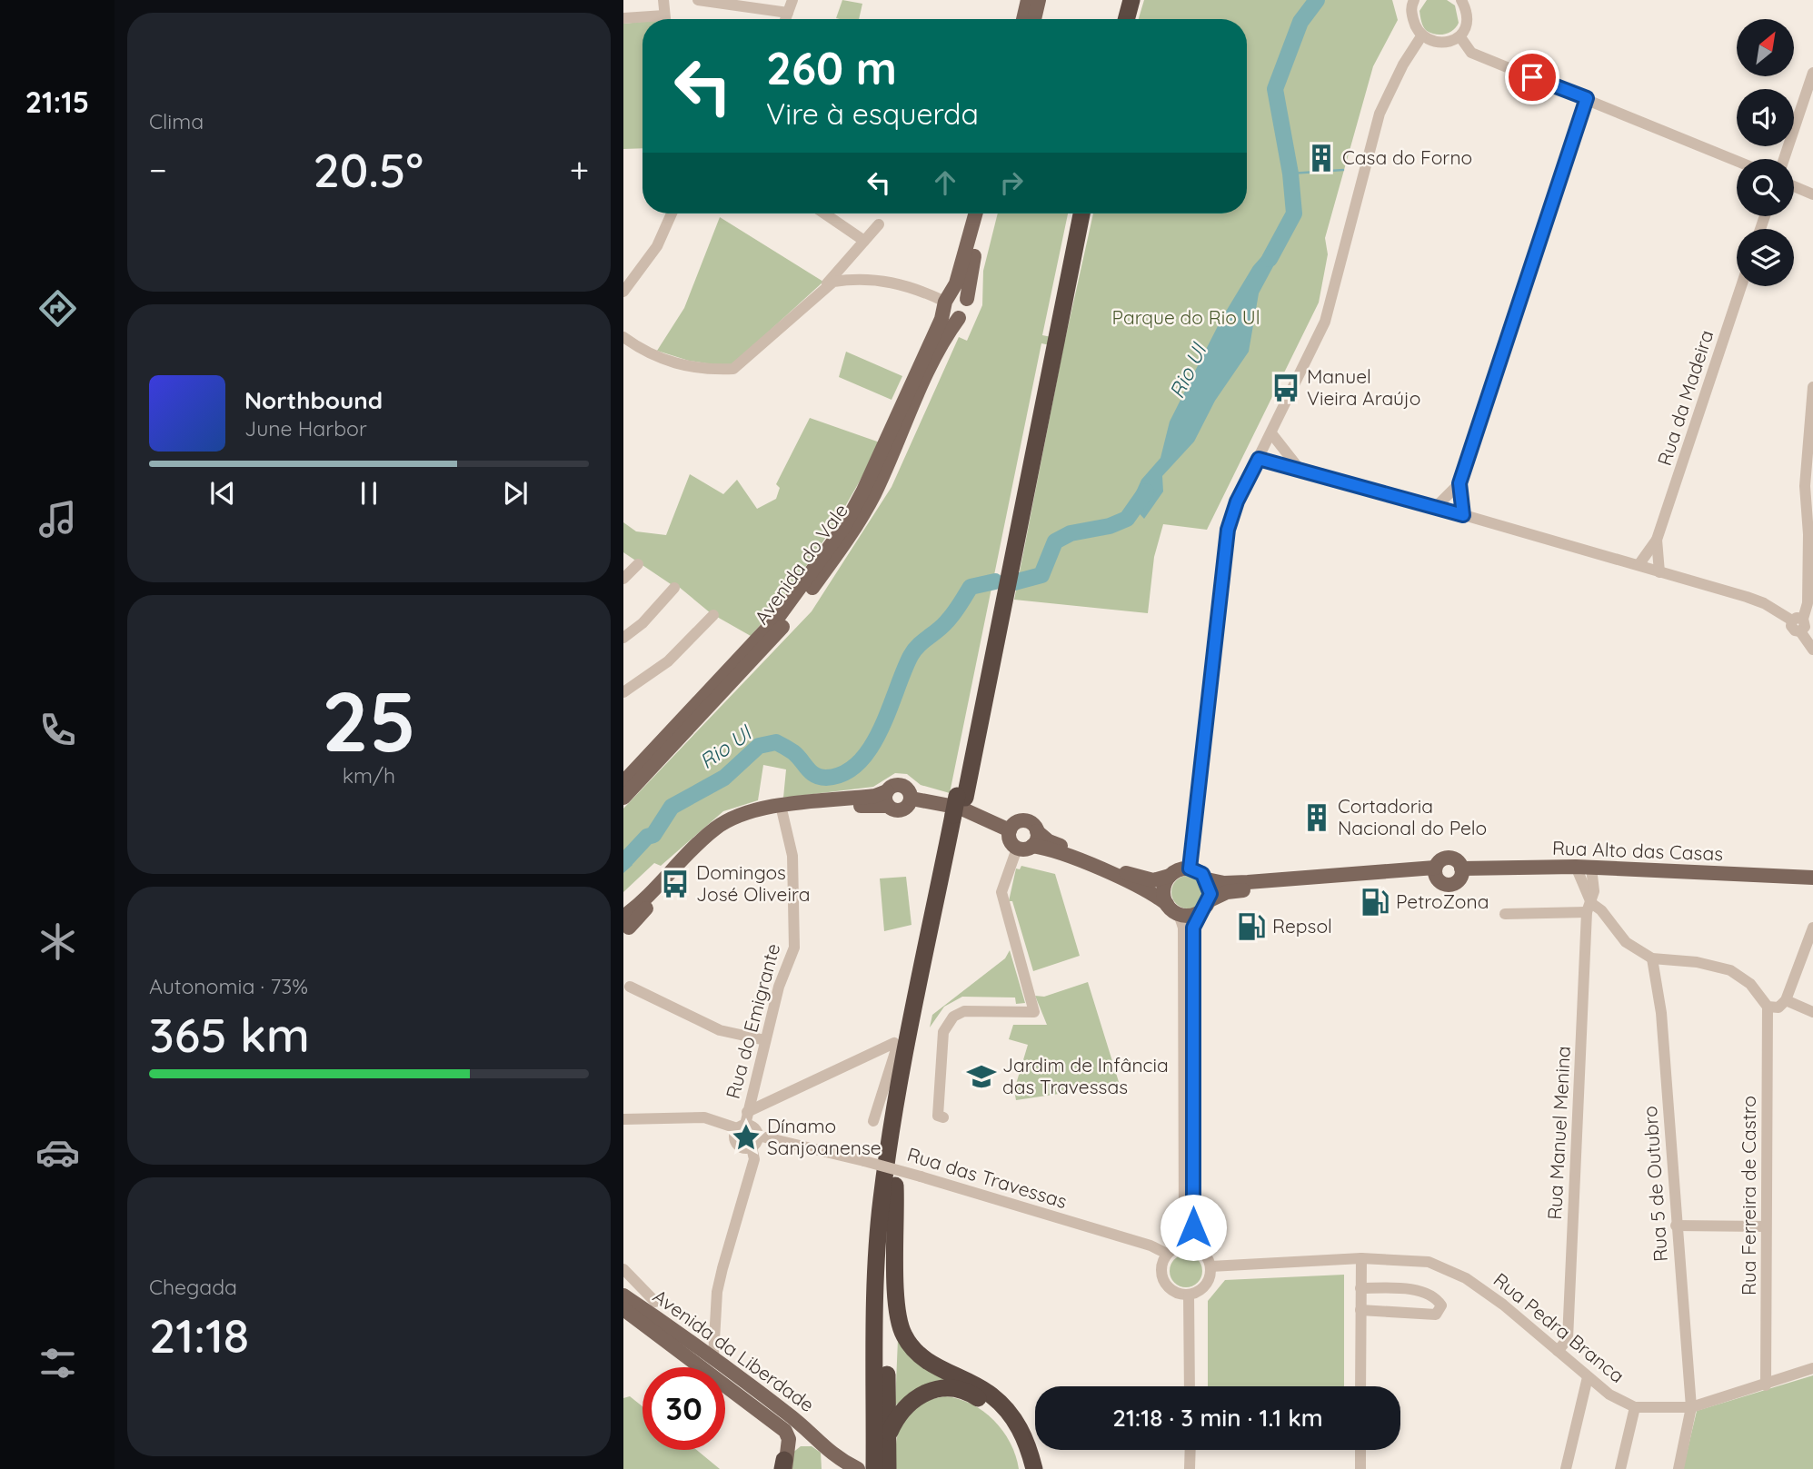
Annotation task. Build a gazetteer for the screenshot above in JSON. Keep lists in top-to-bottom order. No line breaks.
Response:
{"streets":{"main road":["Avenida do Vale","Rua Alto das Casas","Avenida da Liberdade"],"street":["Rua da Madeira","Rua do Emigrante","Rua Manuel Menina","Rua das Travessas","Rua 5 de Outubro","Rua Ferreira de Castro","Rua Pedra Branca"]},"crossings":[["Rua do Emigrante","Rua das Travessas"],["Rua Manuel Menina","Rua Pedra Branca"],["Rua 5 de Outubro","Rua Pedra Branca"],["Rua Ferreira de Castro","Rua Pedra Branca"]],"water":["Rio Ul"],"parks":["Parque do Rio Ul"],"places":{"building":["Casa do Forno","Cortadoria Nacional do Pelo"],"bus stop":["Manuel Vieira Araújo","Domingos José Oliveira"],"fuel station":["PetroZona","Repsol"],"school or university":["Jardim de Infância das Travessas"],"place":["Dínamo Sanjoanense"]},"north":"top right","page":{"tabs":"21:15","tile":["Clima",["25","km/h"],["Autonomia · 73%","365 km"],["Chegada","21:18"]],"turn":["260 m","Vire à esquerda"],"heat":["−","20.5°","+"],"song":["Northbound","June Harbor"],"limit":"30","trip":"21:18 · 3 min · 1.1 km"}}
